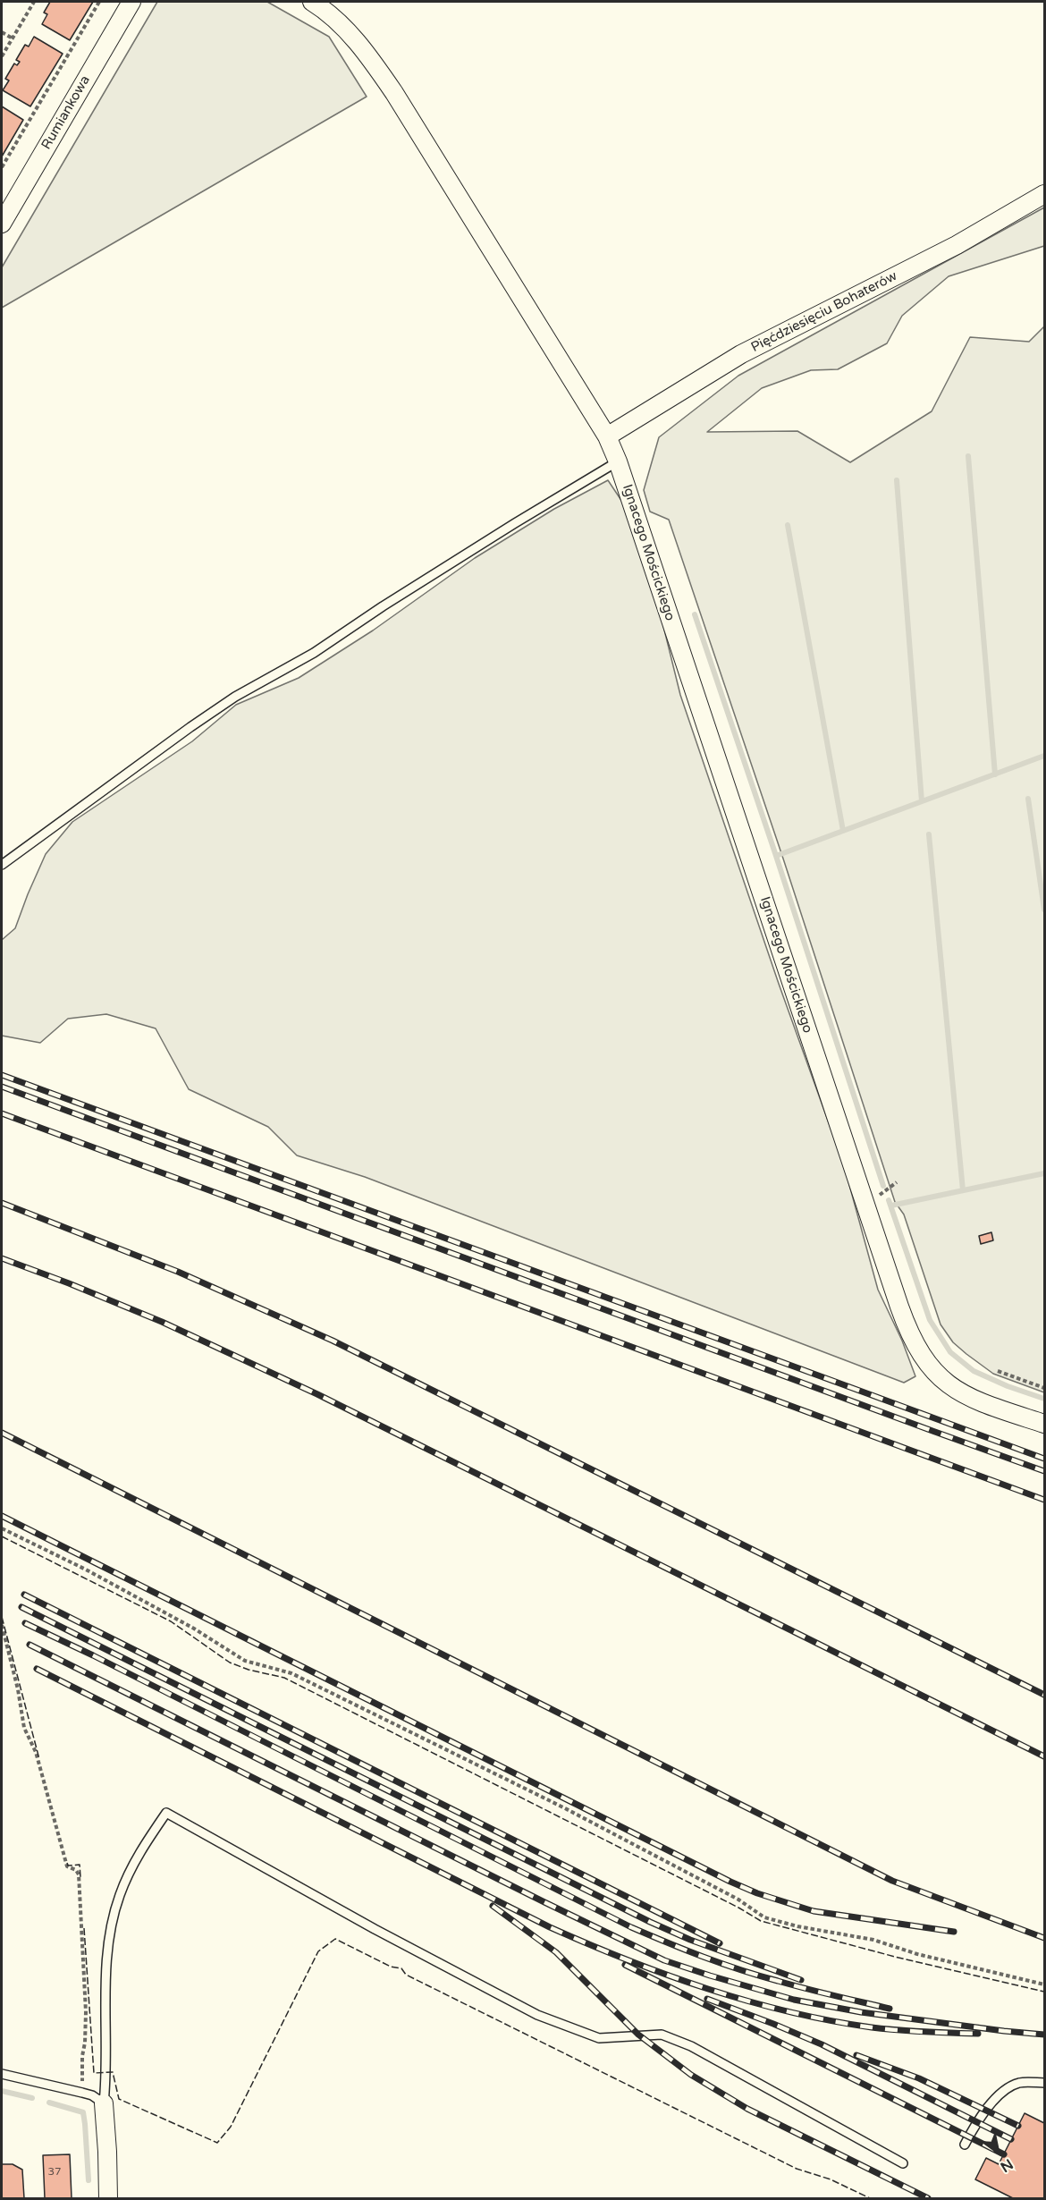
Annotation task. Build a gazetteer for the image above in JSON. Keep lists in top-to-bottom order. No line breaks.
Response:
{"streets":{"street":["Rumiankowa","Pięćdziesięciu Bohaterów","Ignacego Mościckiego"]},"crossings":[["Pięćdziesięciu Bohaterów","Ignacego Mościckiego"]],"house_numbers":["37"],"north":"bottom right"}
